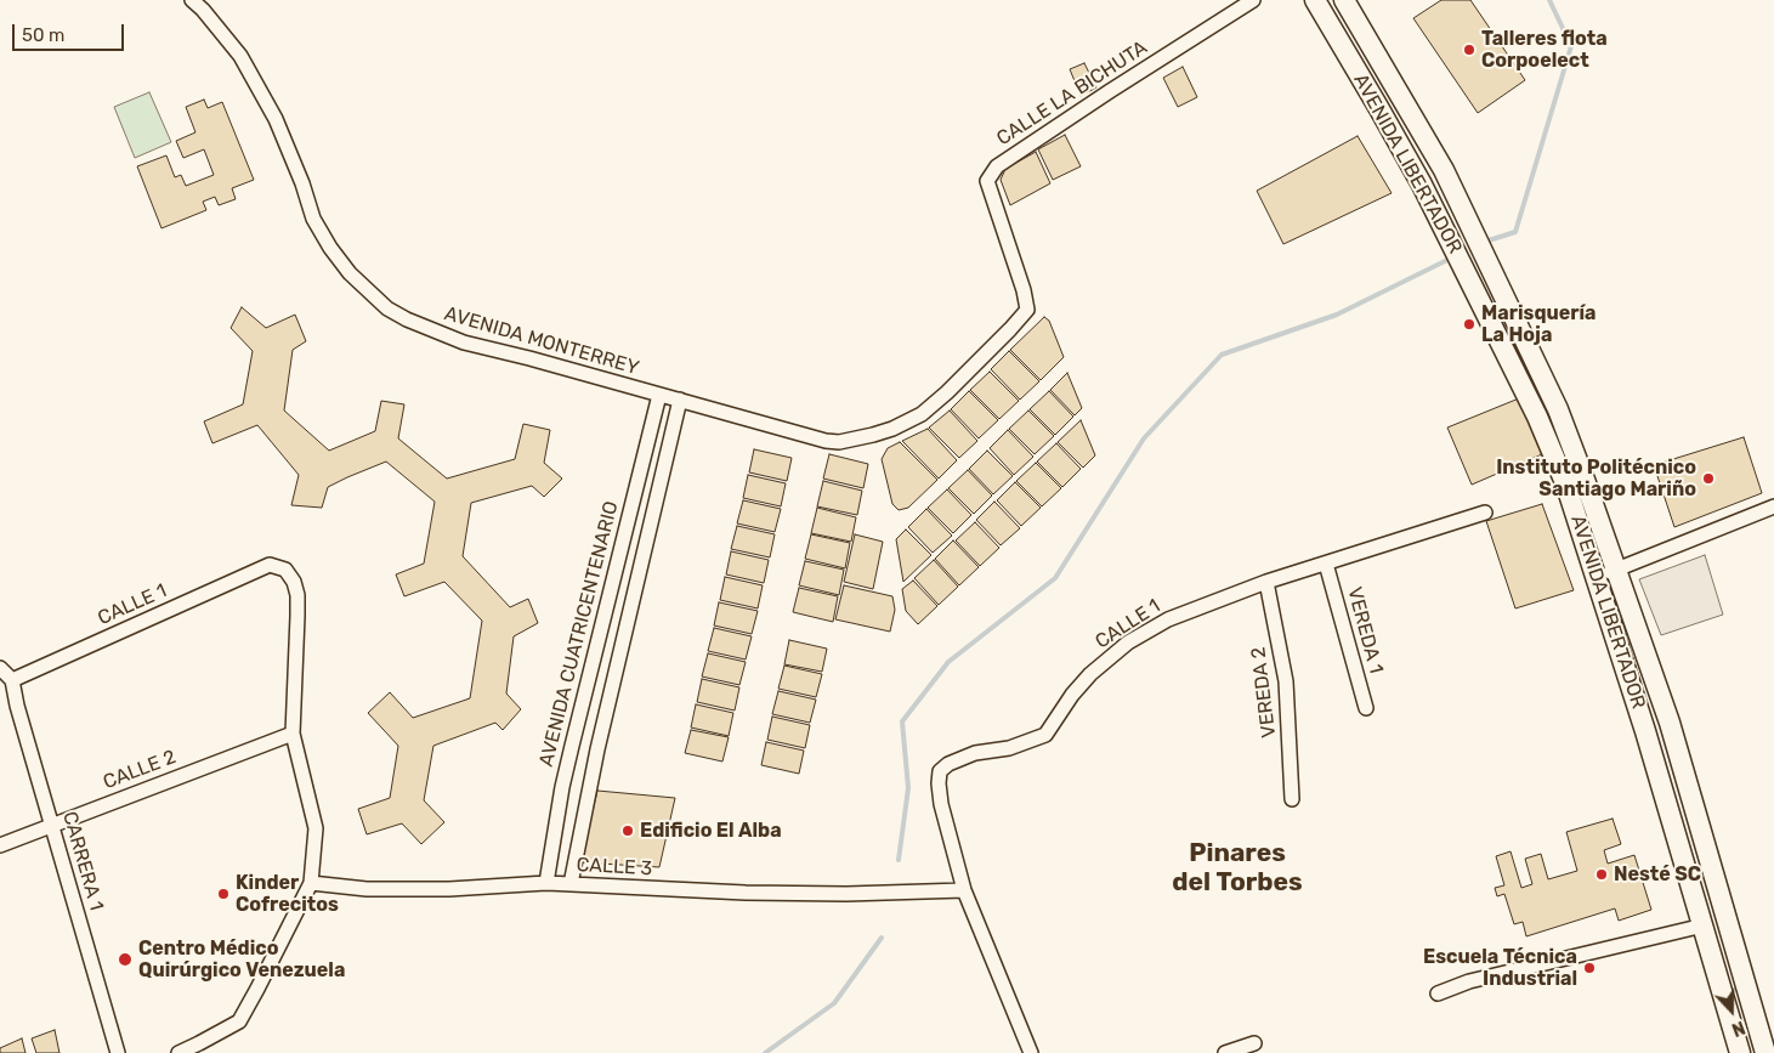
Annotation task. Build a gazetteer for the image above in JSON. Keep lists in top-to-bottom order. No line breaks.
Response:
{"streets":{"main road":["AVENIDA LIBERTADOR"],"street":["CALLE LA BICHUTA","AVENIDA MONTERREY","CALLE 1","VEREDA 1","AVENIDA CUATRICENTENARIO","VEREDA 2","CALLE 2","CARRERA 1","CALLE 3"]},"crossings":[["CALLE LA BICHUTA","AVENIDA MONTERREY"],["CALLE LA BICHUTA","AVENIDA CUATRICENTENARIO"],["AVENIDA MONTERREY","AVENIDA CUATRICENTENARIO"],["CALLE 1","VEREDA 1"],["CALLE 1","VEREDA 2"],["CALLE 1","CALLE 2"],["CALLE 1","CARRERA 1"],["CALLE 1","CALLE 3"],["AVENIDA CUATRICENTENARIO","CALLE 3"],["CALLE 2","CARRERA 1"]],"districts":["Pinares del Torbes"],"places":["Talleres flota Corpoelect","Marisquería La Hoja","Instituto Politécnico Santiago Mariño","Edificio El Alba","Nesté SC","Kinder Cofrecitos","Centro Médico Quirúrgico Venezuela","Escuela Técnica Industrial"],"scale_bar":"50 m","north":"bottom"}
